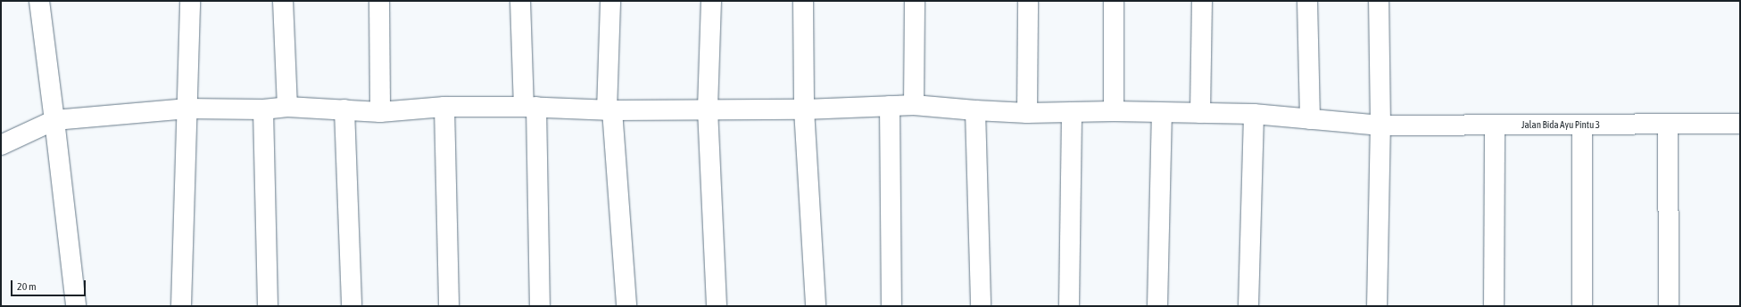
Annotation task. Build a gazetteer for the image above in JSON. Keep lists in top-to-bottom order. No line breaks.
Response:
{"streets":{"street":["Jalan Bida Ayu Pintu 3"]},"scale_bar":"20 m"}
